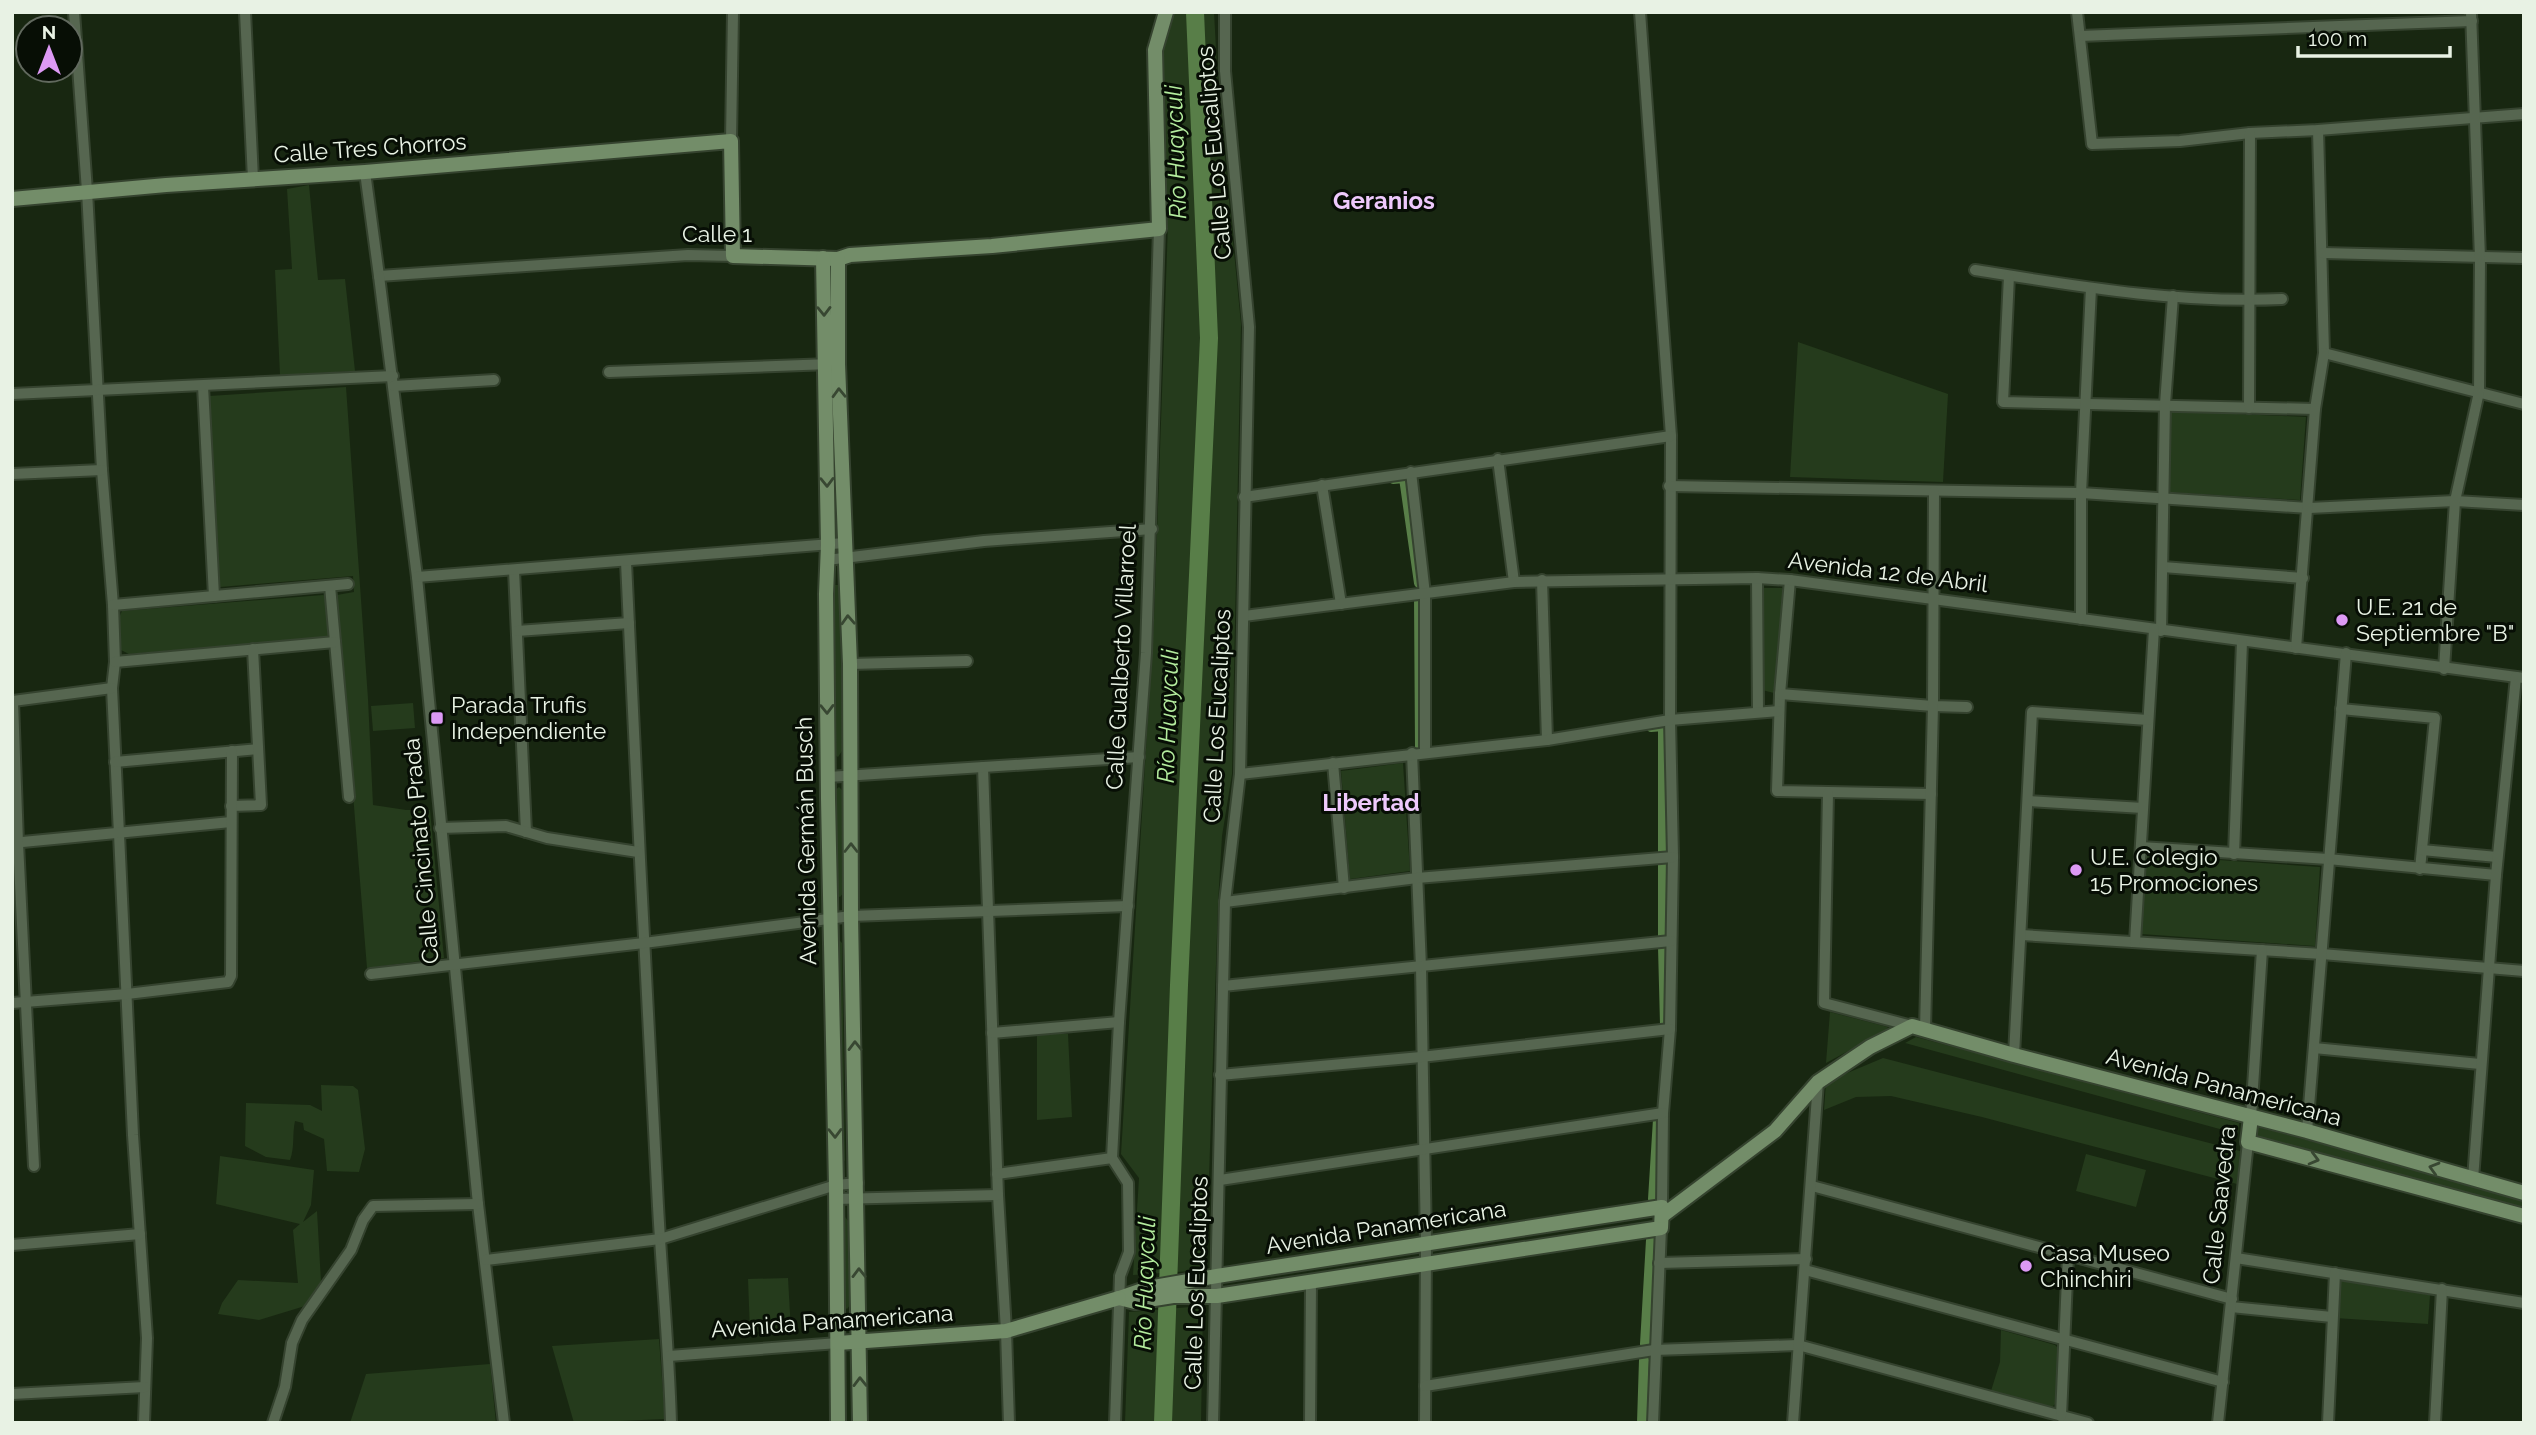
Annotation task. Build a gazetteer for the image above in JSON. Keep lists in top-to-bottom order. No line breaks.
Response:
{"streets":{"main road":["Calle Tres Chorros","Calle 1","Calle Gualberto Villarroel","Avenida Germán Busch","Avenida Panamericana","Calle Saavedra"],"street":["Calle Los Eucaliptos","Avenida 12 de Abril","Calle Cincinato Prada"]},"crossings":[["Calle Los Eucaliptos","Avenida 12 de Abril"],["Calle Los Eucaliptos","Avenida Panamericana"],["Calle 1","Calle Gualberto Villarroel"],["Calle 1","Avenida Germán Busch"],["Calle 1","Calle Cincinato Prada"],["Avenida Germán Busch","Avenida Panamericana"],["Avenida Panamericana","Calle Saavedra"]],"districts":["Geranios","Libertad"],"water":["Río Huayculi"],"places":{"other":["U.E. 21 de Septiembre \"B\"","U.E. Colegio 15 Promociones","Casa Museo Chinchiri"],"transit":["Parada Trufis Independiente"]},"scale_bar":"100 m","north":"top"}
